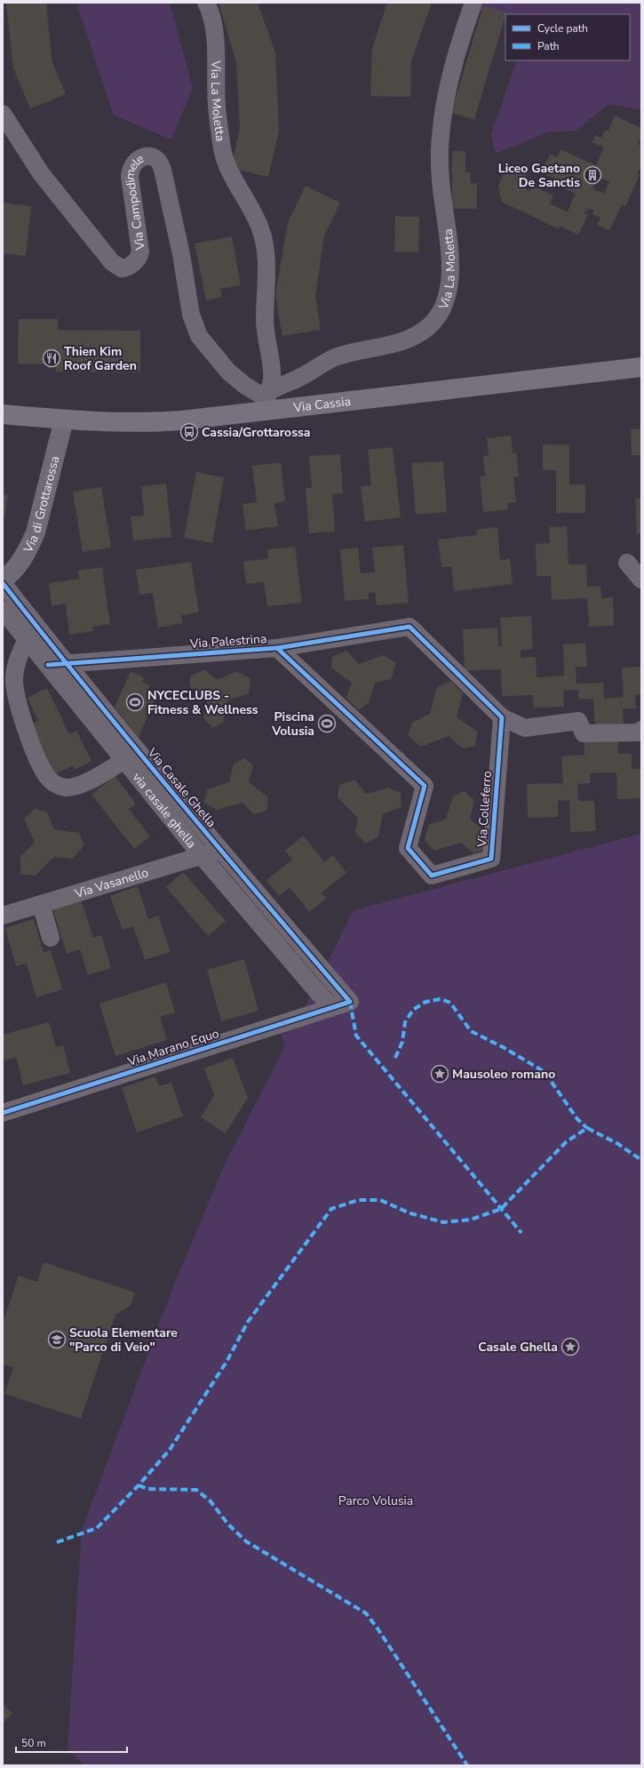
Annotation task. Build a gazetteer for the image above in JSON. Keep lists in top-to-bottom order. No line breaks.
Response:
{"streets":{"main road":["Via Cassia"],"street":["Via La Moletta","Via Campodimele","Via di Grottarossa","Via Palestrina","Via Casale Ghella","Via Colleferro","via casale ghella","Via Vasanello","Via Marano Equo"]},"crossings":[["Via La Moletta","Via Campodimele"],["Via La Moletta","Via Cassia"],["Via Campodimele","Via Cassia"],["Via Cassia","Via di Grottarossa"],["Via Palestrina","Via Casale Ghella"],["Via Palestrina","Via Colleferro"],["Via Palestrina","via casale ghella"],["Via Casale Ghella","Via Vasanello"],["Via Casale Ghella","Via Marano Equo"],["via casale ghella","Via Vasanello"],["via casale ghella","Via Marano Equo"]],"parks":["Parco Volusia"],"places":{"building":["Liceo Gaetano De Sanctis"],"restaurant":["Thien Kim Roof Garden"],"bus stop":["Cassia/Grottarossa"],"sports":["NYCECLUBS - Fitness & Wellness","Piscina Volusia"],"place":["Mausoleo romano","Casale Ghella"],"school or university":["Scuola Elementare \"Parco di Veio\""]},"legend":["Cycle path","Path"],"scale_bar":"50 m"}
